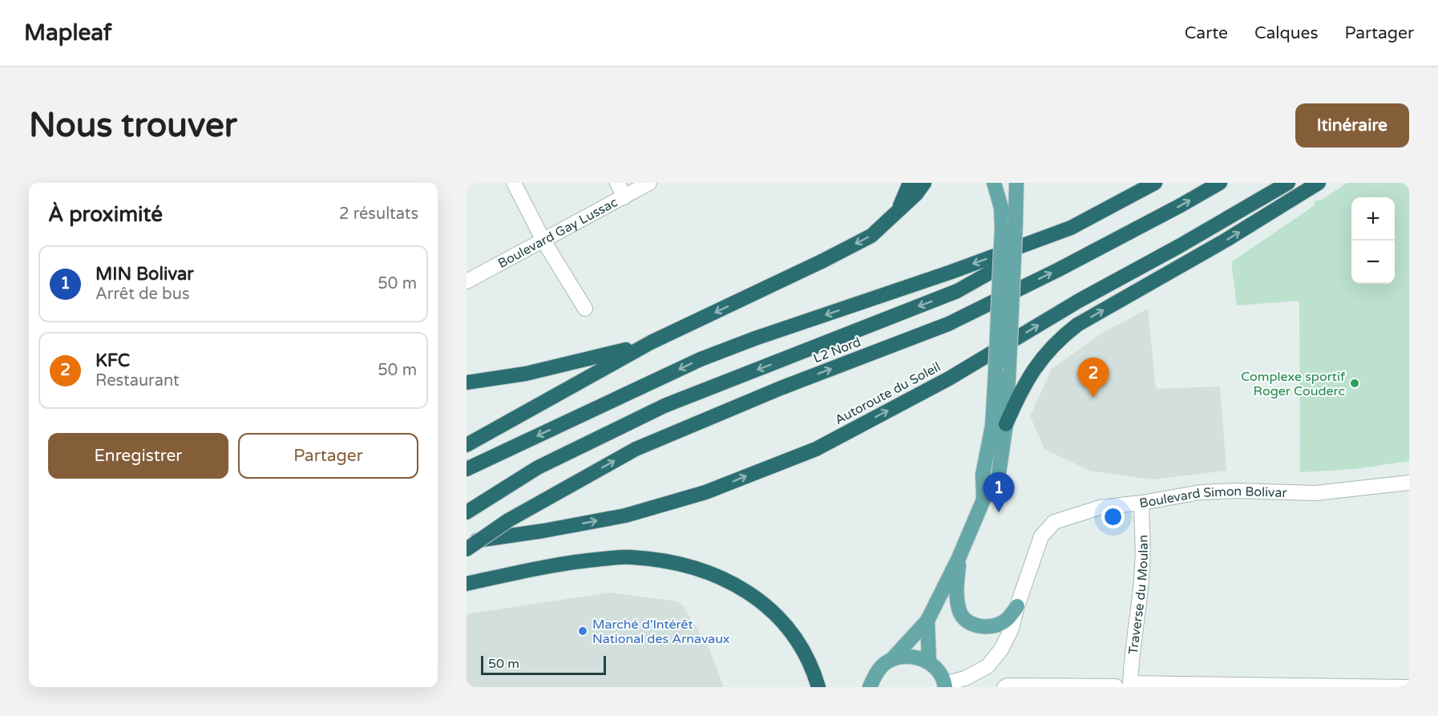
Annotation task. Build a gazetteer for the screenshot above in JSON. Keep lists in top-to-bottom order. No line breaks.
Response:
{"streets":{"highway":["L2 Nord","Autoroute du Soleil"],"street":["Boulevard Gay Lussac","Boulevard Simon Bolivar","Traverse du Moulan"]},"crossings":[["Boulevard Simon Bolivar","Traverse du Moulan"]],"places":["Complexe sportif Roger Couderc","Marché d'Intérêt National des Arnavaux"],"scale_bar":"50 m","page":{"header":"Mapleaf","nav":["Carte","Calques","Partager"],"buttons":["Itinéraire",["Enregistrer","Partager"]],"title":"Nous trouver","heading":["À proximité","2 résultats"],"map_buttons":["+","−"],"list":[{"mark":"1","name":"MIN Bolivar","note":"Arrêt de bus","value":"50 m"},{"mark":"2","name":"KFC","note":"Restaurant","value":"50 m"}],"pins":["2","1"],"scale":"50 m"}}
